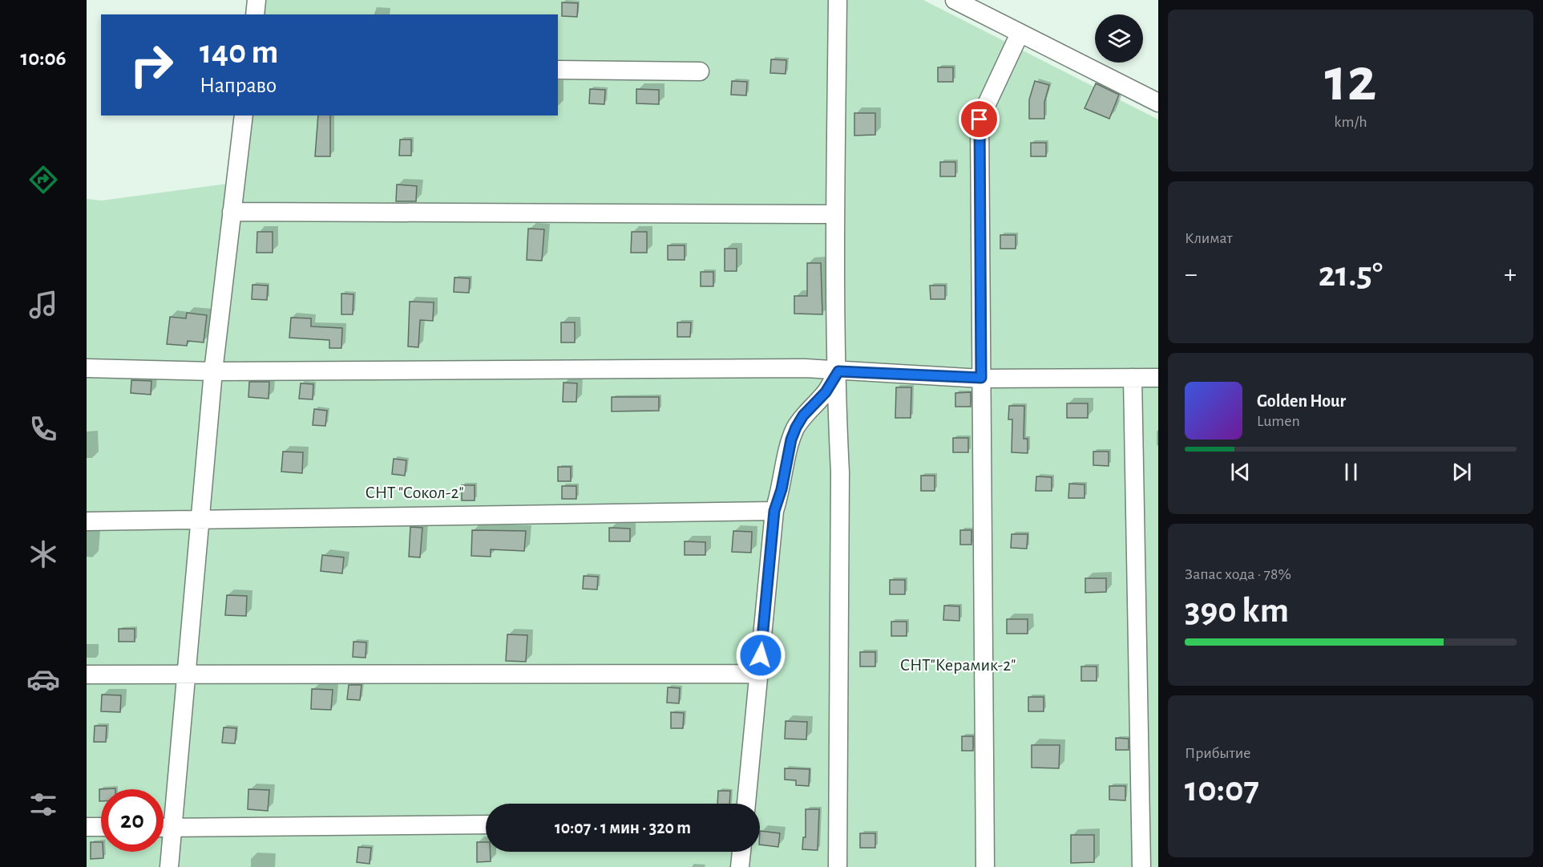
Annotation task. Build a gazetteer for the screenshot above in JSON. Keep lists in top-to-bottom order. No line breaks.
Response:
{"parks":["СНТ \"Сокол-2\"","СНТ\"Керамик-2\""],"page":{"tabs":"10:06","tile":[["12","km/h"],"Климат",["Запас хода · 78%","390 km"],["Прибытие","10:07"]],"turn":["140 m","Направо"],"heat":["−","21.5°","+"],"song":["Golden Hour","Lumen"],"limit":"20","trip":"10:07 · 1 мин · 320 m"}}
